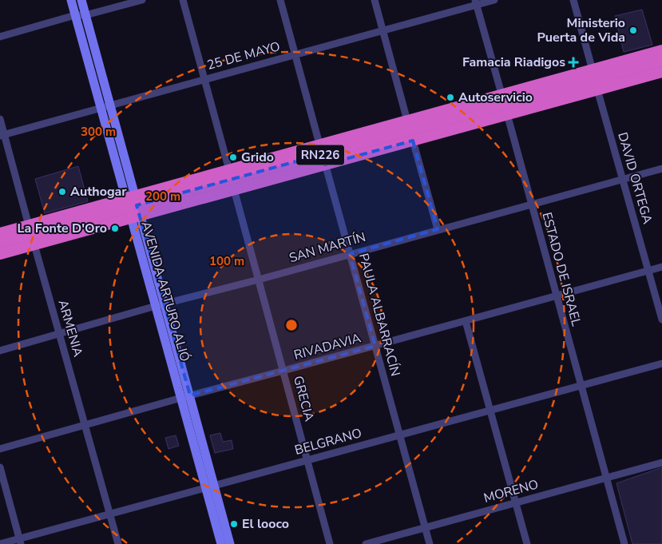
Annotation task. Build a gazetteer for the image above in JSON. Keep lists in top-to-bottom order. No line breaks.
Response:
{"streets":{"highway":["RN226"],"main road":["AVENIDA ARTURO ALIÓ"],"street":["25 DE MAYO","DAVID ORTEGA","SAN MARTÍN","ESTADO DE ISRAEL","PAULA ALBARRACÍN","ARMENIA","RIVADAVIA","GRECIA","BELGRANO","MORENO"]},"crossings":[["25 DE MAYO","ESTADO DE ISRAEL"],["25 DE MAYO","AVENIDA ARTURO ALIÓ"],["25 DE MAYO","PAULA ALBARRACÍN"],["25 DE MAYO","ARMENIA"],["RN226","ESTADO DE ISRAEL"],["RN226","AVENIDA ARTURO ALIÓ"],["RN226","PAULA ALBARRACÍN"],["DAVID ORTEGA","SAN MARTÍN"],["DAVID ORTEGA","RIVADAVIA"],["SAN MARTÍN","ESTADO DE ISRAEL"],["SAN MARTÍN","AVENIDA ARTURO ALIÓ"],["SAN MARTÍN","PAULA ALBARRACÍN"],["SAN MARTÍN","ARMENIA"],["SAN MARTÍN","GRECIA"],["ESTADO DE ISRAEL","RIVADAVIA"],["ESTADO DE ISRAEL","BELGRANO"],["ESTADO DE ISRAEL","MORENO"],["AVENIDA ARTURO ALIÓ","RIVADAVIA"],["AVENIDA ARTURO ALIÓ","BELGRANO"],["PAULA ALBARRACÍN","RIVADAVIA"],["PAULA ALBARRACÍN","BELGRANO"],["PAULA ALBARRACÍN","MORENO"],["ARMENIA","RIVADAVIA"],["ARMENIA","BELGRANO"],["RIVADAVIA","GRECIA"],["GRECIA","BELGRANO"]],"places":{"other":["Ministerio Puerta de Vida","Autoservicio","Grido","Authogar","La Fonte D'Oro","El looco"],"health":["Famacia Riadigos"]},"rings":["300 m","200 m","100 m"]}
